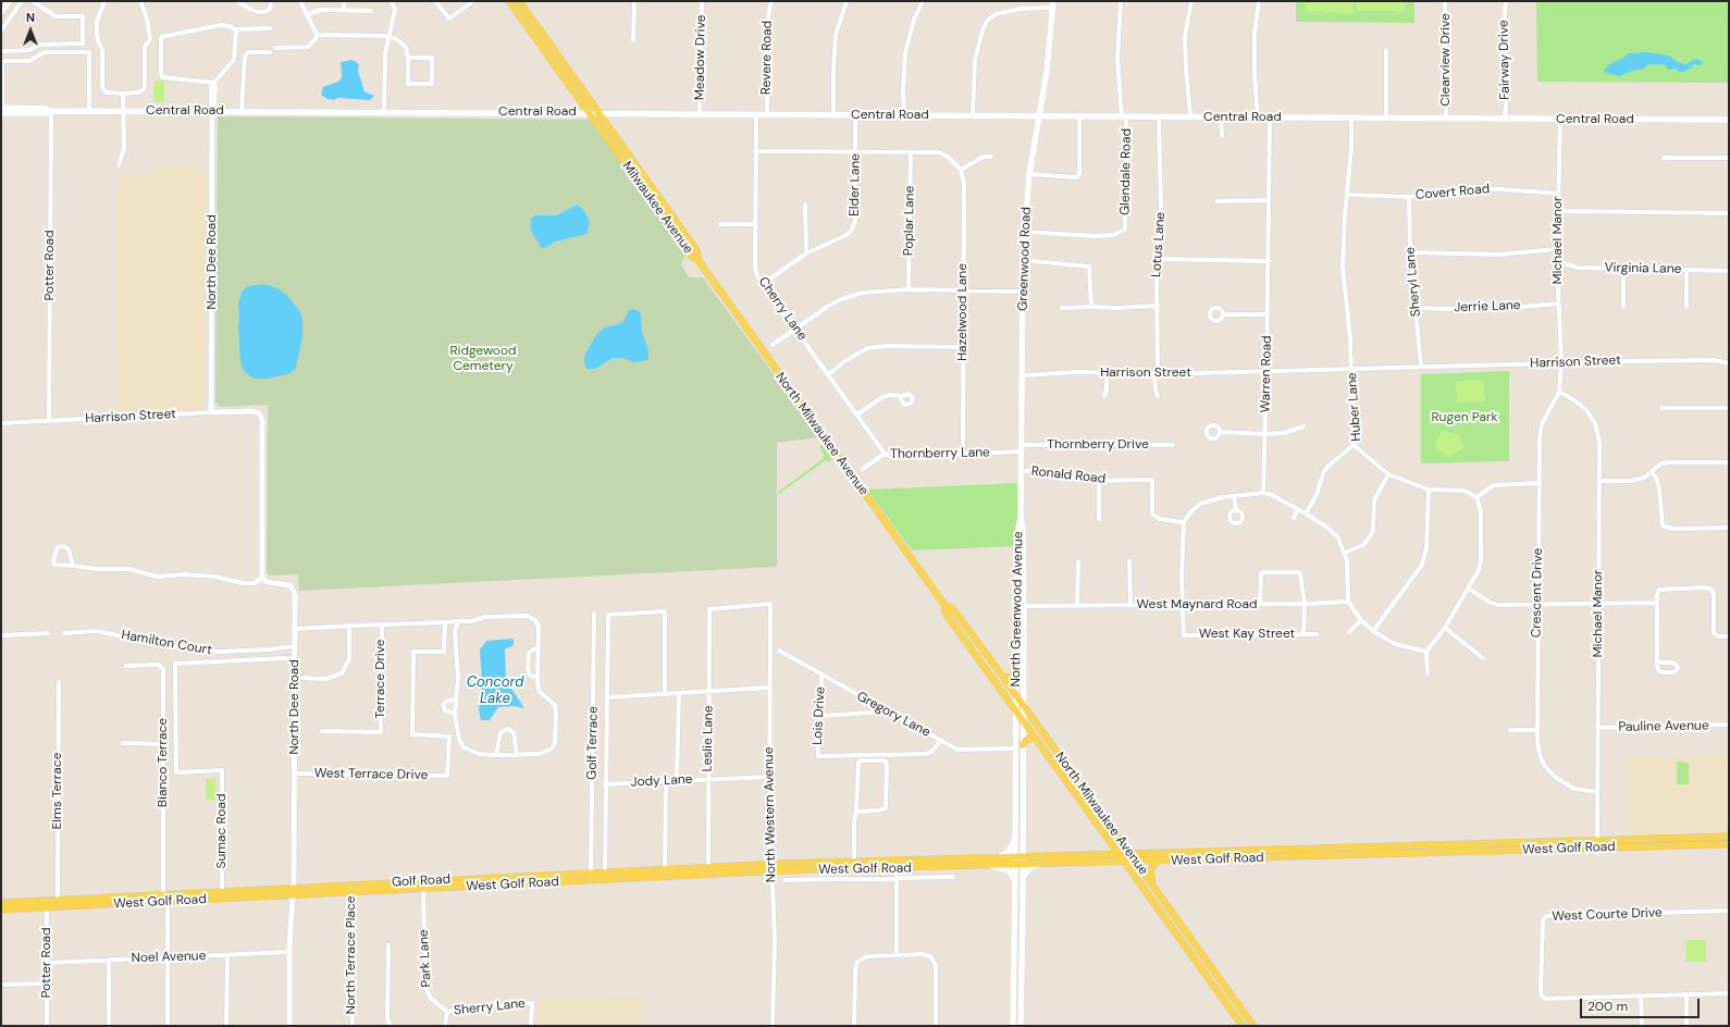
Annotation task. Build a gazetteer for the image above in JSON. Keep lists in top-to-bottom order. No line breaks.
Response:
{"streets":{"main road":["Central Road","Milwaukee Avenue","Greenwood Road","North Milwaukee Avenue","North Greenwood Avenue","West Golf Road","Golf Road"],"street":["Meadow Drive","Revere Road","Clearview Drive","Fairway Drive","Glendale Road","Elder Lane","Covert Road","Poplar Lane","Michael Manor","Lotus Lane","North Dee Road","Potter Road","Virginia Lane","Sheryl Lane","Jerrie Lane","Cherry Lane","Hazelwood Lane","Harrison Street","Warren Road","Huber Lane","Thornberry Drive","Thornberry Lane","Ronald Road","Crescent Drive","West Maynard Road","West Kay Street","Hamilton Court","Terrace Drive","Gregory Lane","Lois Drive","Pauline Avenue","Leslie Lane","Golf Terrace","Bianco Terrace","West Terrace Drive","Jody Lane","Elms Terrace","North Western Avenue","Sumac Road","West Courte Drive","North Terrace Place","Noel Avenue","Park Lane","Sherry Lane"]},"crossings":[["Meadow Drive","Central Road"],["Revere Road","Central Road"],["Clearview Drive","Central Road"],["Fairway Drive","Central Road"],["Central Road","Glendale Road"],["Central Road","Elder Lane"],["Central Road","Milwaukee Avenue"],["Central Road","Michael Manor"],["Central Road","Lotus Lane"],["Central Road","Greenwood Road"],["Central Road","North Dee Road"],["Central Road","Potter Road"],["Central Road","Cherry Lane"],["Central Road","Warren Road"],["Central Road","Huber Lane"],["Glendale Road","Greenwood Road"],["Elder Lane","Cherry Lane"],["Covert Road","Michael Manor"],["Covert Road","Sheryl Lane"],["Covert Road","Huber Lane"],["Milwaukee Avenue","North Milwaukee Avenue"],["Michael Manor","Virginia Lane"],["Michael Manor","Jerrie Lane"],["Michael Manor","Harrison Street"],["Michael Manor","Crescent Drive"],["Michael Manor","Pauline Avenue"],["Michael Manor","West Golf Road"],["Lotus Lane","Harrison Street"],["Greenwood Road","Thornberry Drive"],["Greenwood Road","Thornberry Lane"],["Greenwood Road","Ronald Road"],["Greenwood Road","North Greenwood Avenue"],["North Dee Road","Harrison Street"],["North Dee Road","Hamilton Court"],["North Dee Road","West Terrace Drive"],["North Dee Road","Sumac Road"],["North Dee Road","West Golf Road"],["North Dee Road","Noel Avenue"],["Potter Road","Harrison Street"],["Potter Road","West Golf Road"],["Potter Road","Noel Avenue"],["Sheryl Lane","Jerrie Lane"],["Sheryl Lane","Harrison Street"],["Cherry Lane","Thornberry Lane"],["Hazelwood Lane","Thornberry Lane"],["Harrison Street","Warren Road"],["Harrison Street","Huber Lane"],["Harrison Street","Crescent Drive"],["North Milwaukee Avenue","North Greenwood Avenue"],["North Milwaukee Avenue","West Golf Road"],["Thornberry Drive","Thornberry Lane"],["West Maynard Road","North Greenwood Avenue"],["West Maynard Road","West Kay Street"],["North Greenwood Avenue","Gregory Lane"],["North Greenwood Avenue","West Golf Road"],["Gregory Lane","Lois Drive"],["Leslie Lane","Jody Lane"],["Leslie Lane","North Western Avenue"],["Leslie Lane","West Golf Road"],["Golf Terrace","West Golf Road"],["Bianco Terrace","West Golf Road"],["Jody Lane","North Western Avenue"],["Elms Terrace","West Golf Road"],["North Western Avenue","West Golf Road"],["Sumac Road","West Golf Road"],["West Golf Road","Golf Road"],["West Golf Road","North Terrace Place"],["West Golf Road","Park Lane"],["Golf Road","Park Lane"],["Park Lane","Sherry Lane"]],"water":["Concord Lake"],"parks":["Ridgewood Cemetery","Rugen Park"],"scale_bar":"200 m","north":"top"}
